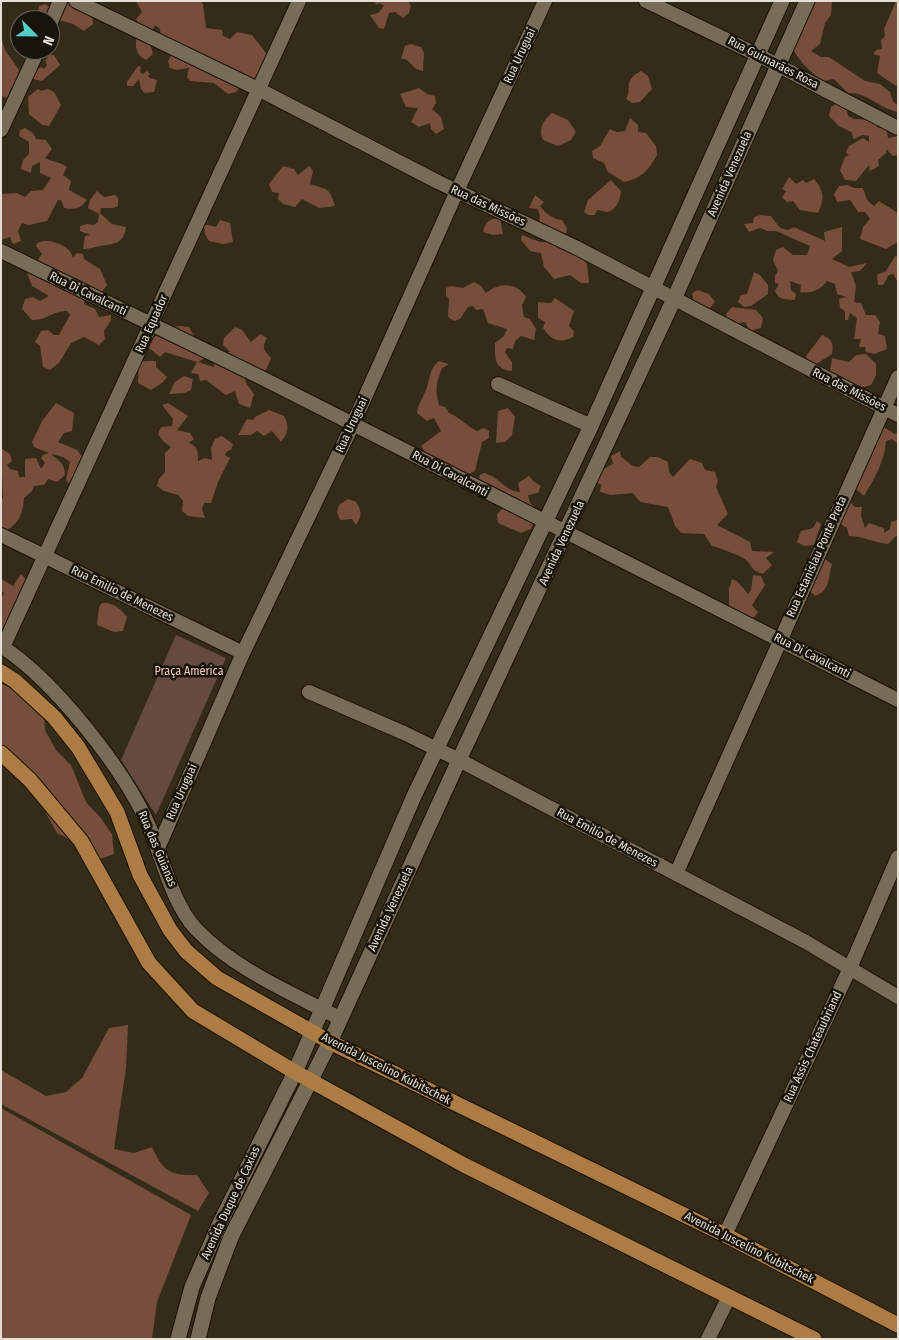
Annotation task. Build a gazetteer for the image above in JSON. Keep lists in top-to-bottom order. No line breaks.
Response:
{"streets":{"main road":["Avenida Venezuela","Avenida Juscelino Kubitschek","Avenida Duque de Caxias"],"street":["Rua Uruguai","Rua Guimarães Rosa","Rua das Missões","Rua Di Cavalcanti","Rua Equador","Rua Estanislau Ponte Preta","Rua Emilio de Menezes","Rua das Guianas","Rua Assis Chateaubriand"]},"crossings":[["Rua Uruguai","Rua das Missões"],["Rua Uruguai","Rua Di Cavalcanti"],["Rua Uruguai","Rua Emilio de Menezes"],["Rua Uruguai","Rua das Guianas"],["Rua Guimarães Rosa","Avenida Venezuela"],["Avenida Venezuela","Rua das Missões"],["Avenida Venezuela","Rua Di Cavalcanti"],["Avenida Venezuela","Rua Emilio de Menezes"],["Avenida Venezuela","Rua das Guianas"],["Avenida Venezuela","Avenida Juscelino Kubitschek"],["Avenida Venezuela","Avenida Duque de Caxias"],["Rua das Missões","Rua Equador"],["Rua das Missões","Rua Estanislau Ponte Preta"],["Rua Di Cavalcanti","Rua Equador"],["Rua Di Cavalcanti","Rua Estanislau Ponte Preta"],["Rua Equador","Rua Emilio de Menezes"],["Rua Equador","Rua das Guianas"],["Rua Estanislau Ponte Preta","Rua Emilio de Menezes"],["Rua Emilio de Menezes","Rua Assis Chateaubriand"],["Rua Assis Chateaubriand","Avenida Juscelino Kubitschek"]],"parks":["Praça América"],"north":"bottom right"}
